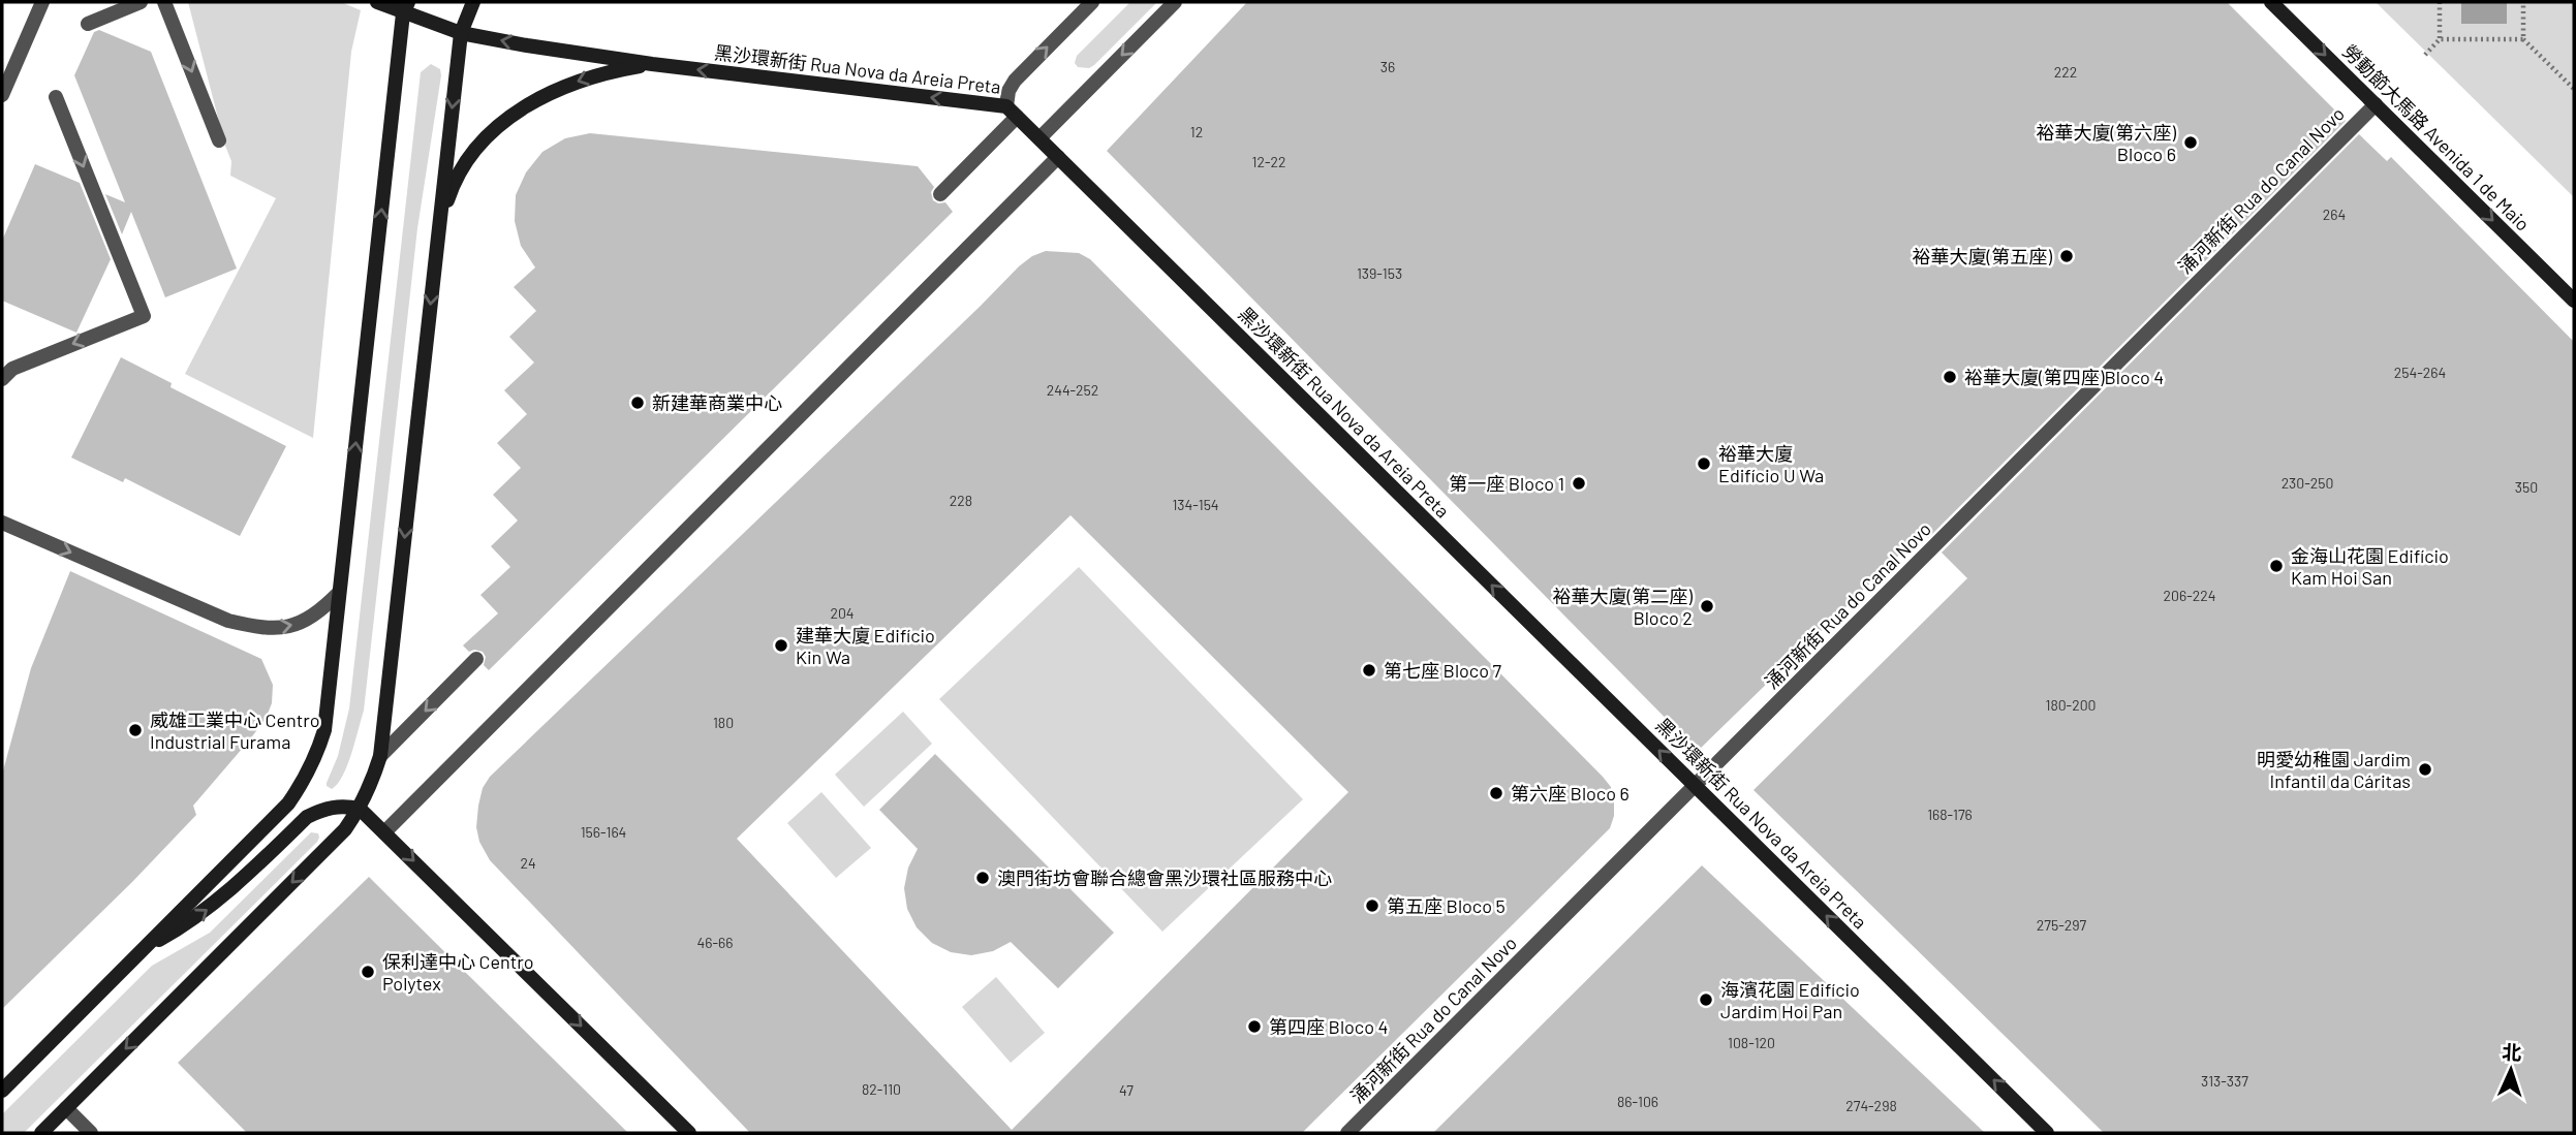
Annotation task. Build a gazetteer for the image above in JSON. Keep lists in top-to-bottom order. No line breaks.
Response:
{"streets":{"main road":["黑沙環新街 Rua Nova da Areia Preta","勞動節大馬路 Avenida 1 de Maio"],"street":["涌河新街 Rua do Canal Novo"]},"crossings":[["黑沙環新街 Rua Nova da Areia Preta","涌河新街 Rua do Canal Novo"],["勞動節大馬路 Avenida 1 de Maio","涌河新街 Rua do Canal Novo"]],"one_way":["黑沙環新街 Rua Nova da Areia Preta","勞動節大馬路 Avenida 1 de Maio"],"places":["裕華大廈(第六座) Bloco 6","裕華大廈(第五座)","裕華大廈(第四座)Bloco 4","新建華商業中心","裕華大廈 Edifício U Wa","第一座 Bloco 1","金海山花園 Edifício Kam Hoi San","裕華大廈(第二座) Bloco 2","建華大廈 Edifício Kin Wa","第七座 Bloco 7","威雄工業中心 Centro Industrial Furama","明愛幼稚園 Jardim Infantil da Cáritas","第六座 Bloco 6","澳門街坊會聯合總會黑沙環社區服務中心","第五座 Bloco 5","保利達中心 Centro Polytex","海濱花園 Edifício Jardim Hoi Pan","第四座 Bloco 4"],"house_numbers":["36","222","12","12-22","264","139-153","254-264","244-252","230-250","350","228","134-154","206-224","204","180-200","180","168-176","156-164","24","275-297","46-66","108-120","313-337","82-110","47","86-106","274-298"],"north":"top"}
